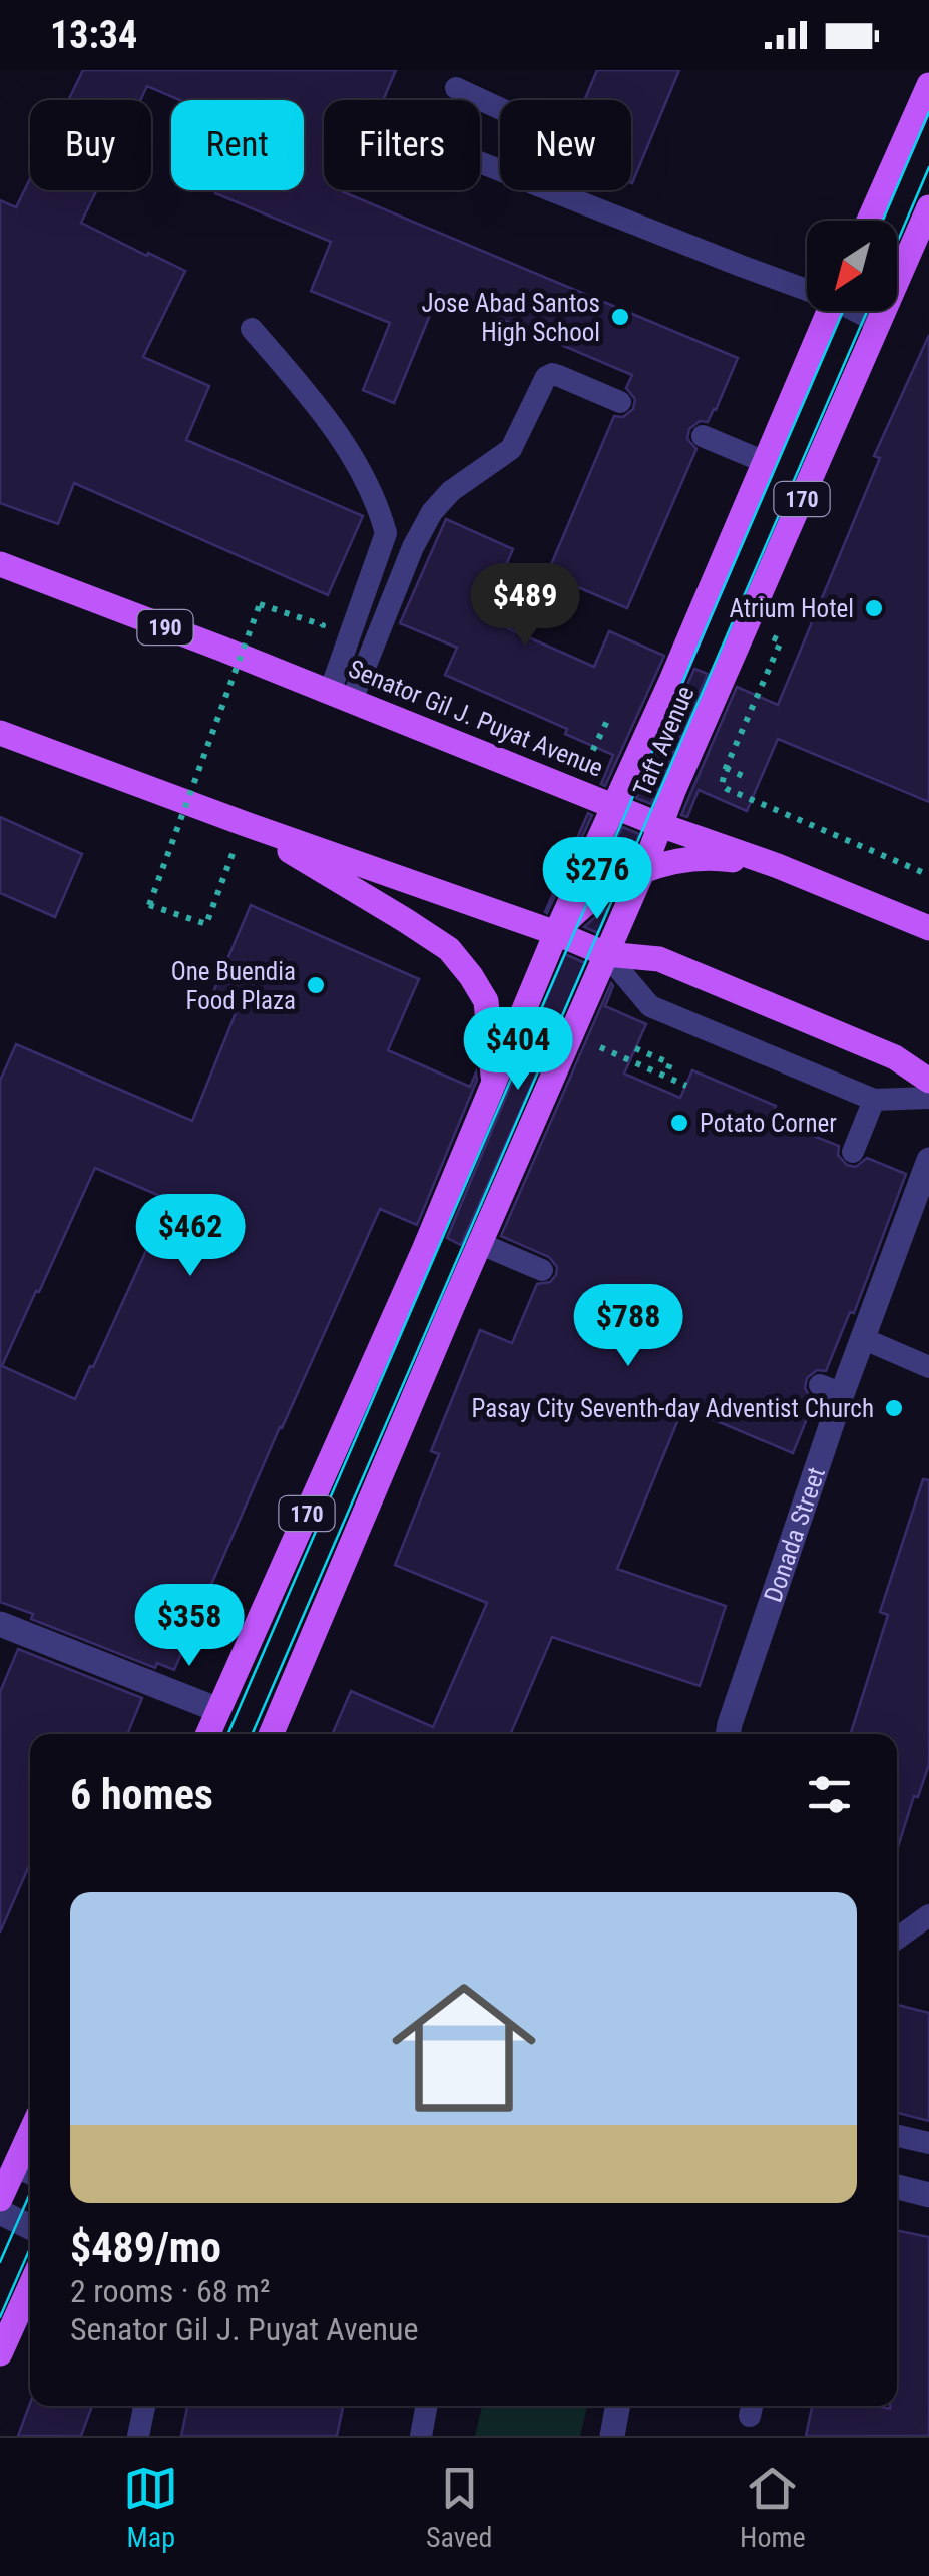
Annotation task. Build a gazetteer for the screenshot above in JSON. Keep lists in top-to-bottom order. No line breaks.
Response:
{"streets":{"main road":["170","190","Senator Gil J. Puyat Avenue","Taft Avenue"],"street":["Donada Street"]},"crossings":[["Senator Gil J. Puyat Avenue","Taft Avenue"]],"places":["Jose Abad Santos High School","Atrium Hotel","One Buendia Food Plaza","Potato Corner","Pasay City Seventh-day Adventist Church"],"north":"bottom left","page":{"status":"13:34","chip":["Buy","Rent","Filters","New"],"price":["$489","$276","$404","$462","$788","$358"],"heading":"6 homes","list":[{"name":"$489/mo","note":"2 rooms · 68 m² · Senator Gil J. Puyat Avenue"}],"tabs":["Map","Saved","Home"]}}
